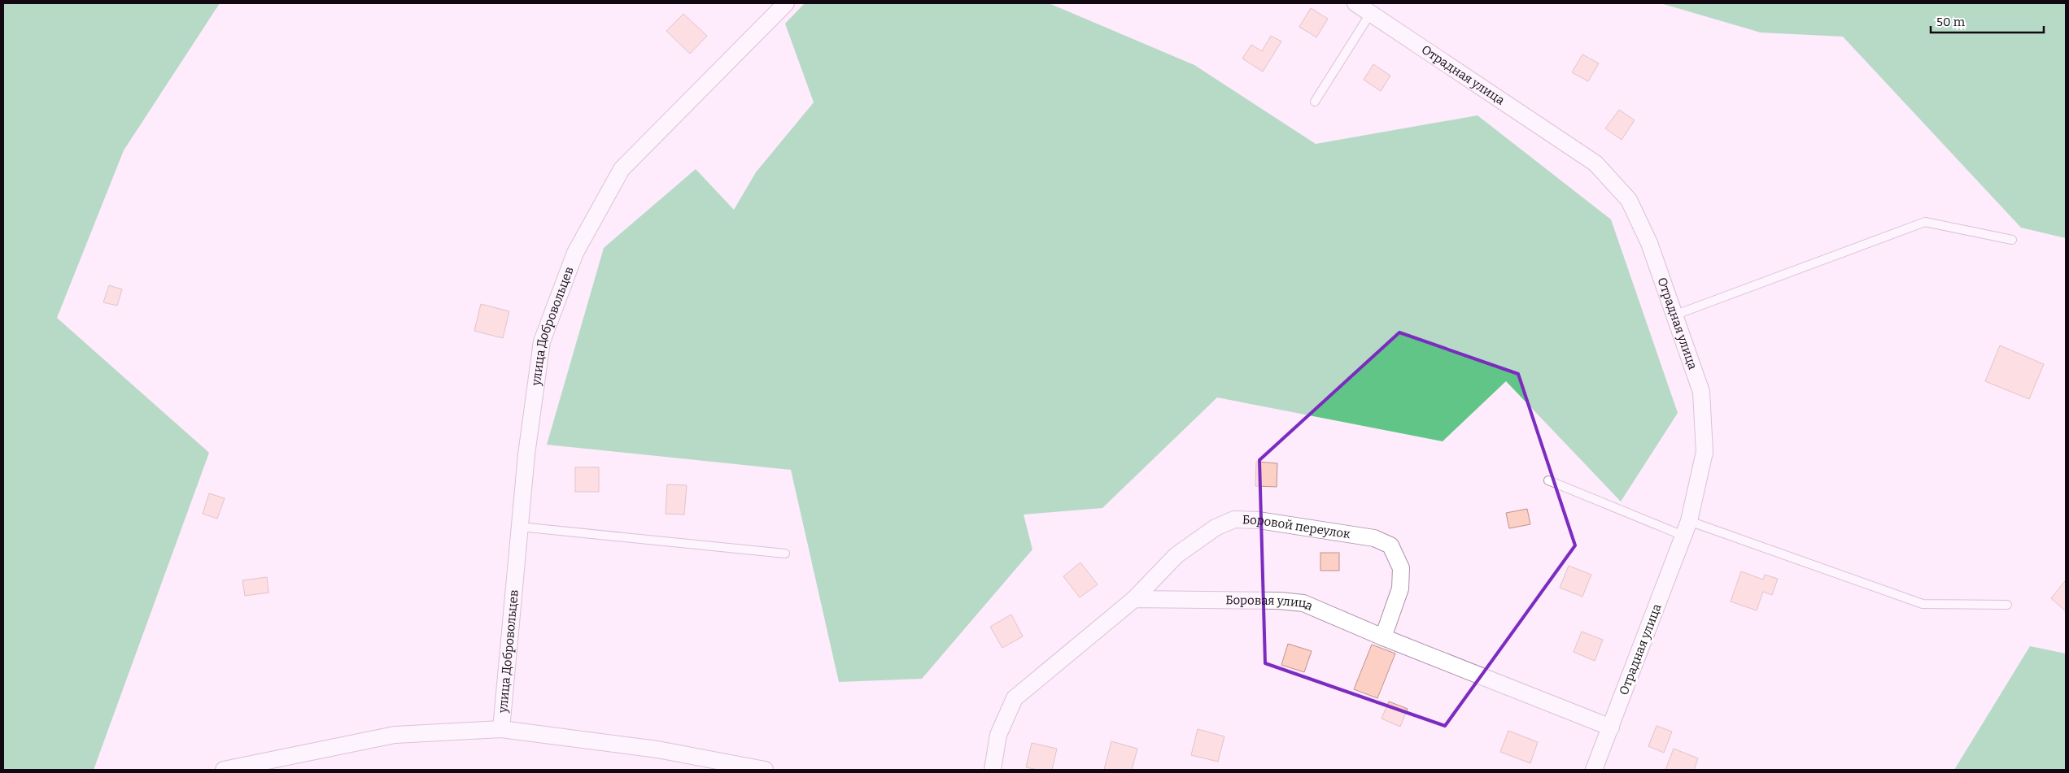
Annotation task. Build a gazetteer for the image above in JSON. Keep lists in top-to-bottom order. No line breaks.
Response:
{"streets":{"street":["Отрадная улица","улица Добровольцев","Боровой переулок","Боровая улица"]},"crossings":[["Отрадная улица","Боровая улица"],["Боровой переулок","Боровая улица"]],"scale_bar":"50 m"}
